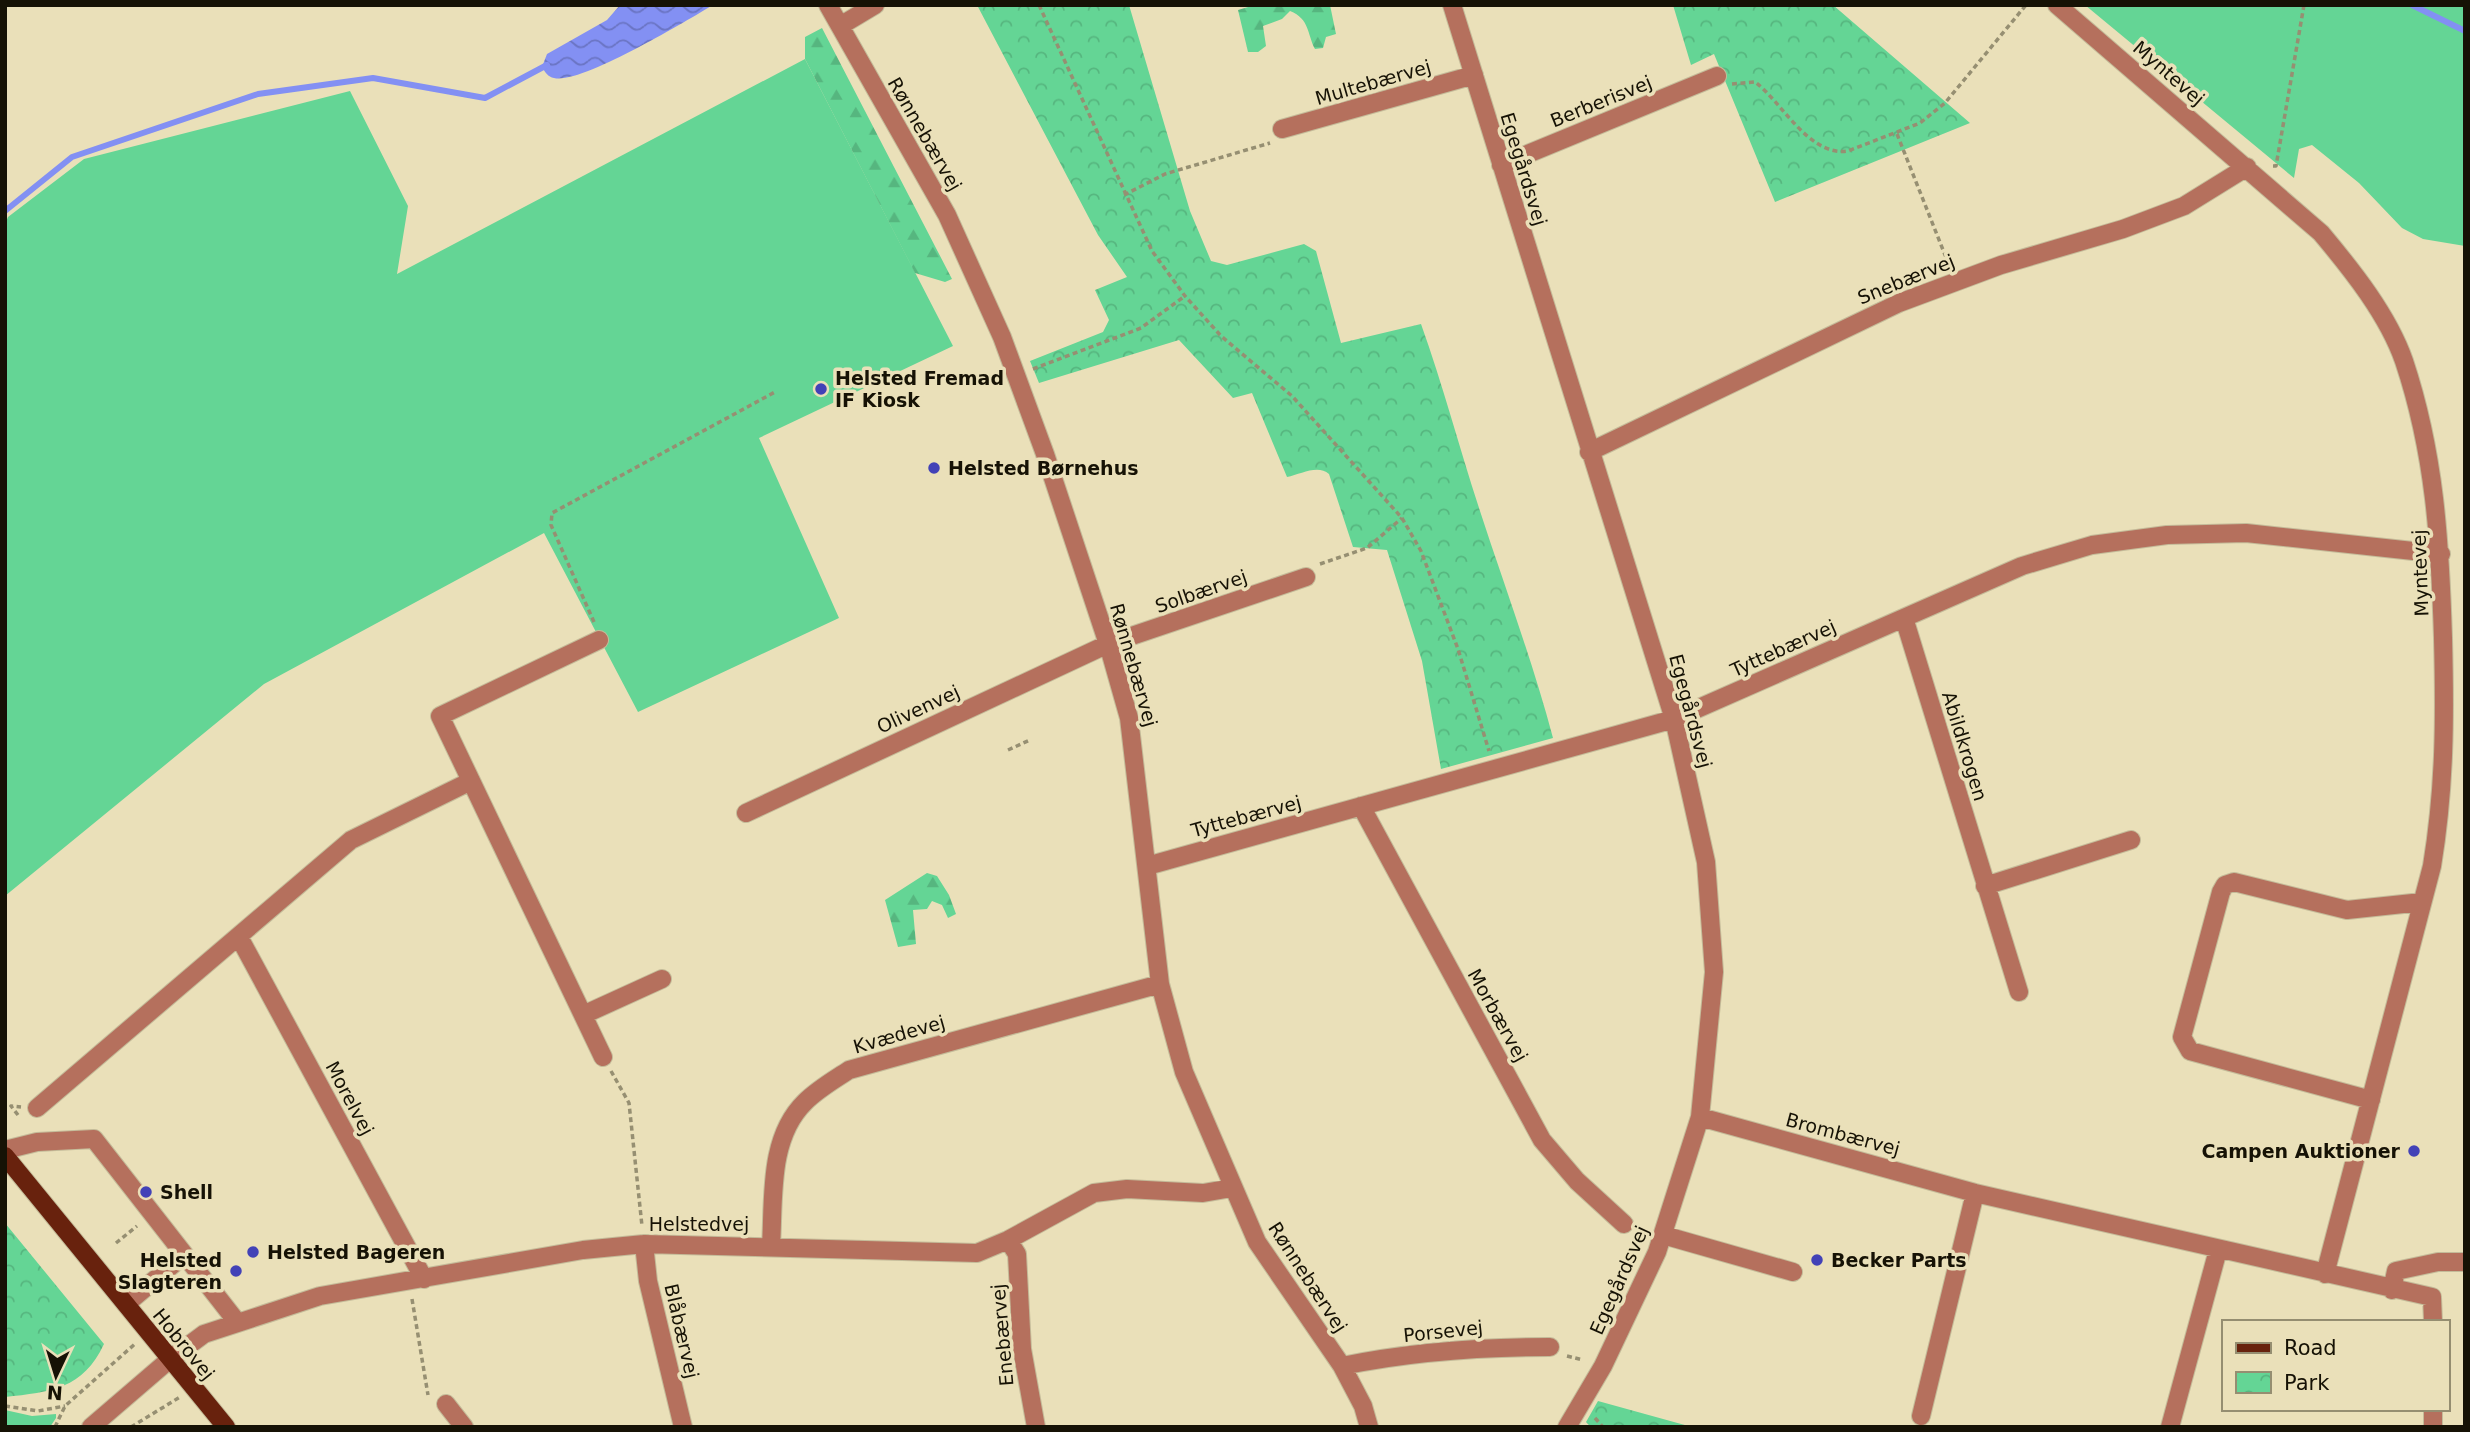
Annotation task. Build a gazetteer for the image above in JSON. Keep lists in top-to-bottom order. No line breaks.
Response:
{"streets":{"main road":["Hobrovej"],"street":["Myntevej","Multebærvej","Berberisvej","Rønnebærvej","Egegårdsvej","Snebærvej","Solbærvej","Tyttebærvej","Olivenvej","Abildkrogen","Morbærvej","Kvædevej","Morelvej","Brombærvej","Helstedvej","Blåbærvej","Porsevej","Enebærvej"]},"crossings":[["Myntevej","Snebærvej"],["Myntevej","Tyttebærvej"],["Myntevej","Brombærvej"],["Multebærvej","Egegårdsvej"],["Berberisvej","Egegårdsvej"],["Rønnebærvej","Solbærvej"],["Rønnebærvej","Tyttebærvej"],["Rønnebærvej","Olivenvej"],["Rønnebærvej","Kvædevej"],["Rønnebærvej","Helstedvej"],["Rønnebærvej","Porsevej"],["Egegårdsvej","Snebærvej"],["Egegårdsvej","Tyttebærvej"],["Egegårdsvej","Brombærvej"],["Solbærvej","Olivenvej"],["Tyttebærvej","Abildkrogen"],["Tyttebærvej","Morbærvej"],["Kvædevej","Helstedvej"],["Morelvej","Helstedvej"],["Helstedvej","Blåbærvej"],["Helstedvej","Enebærvej"],["Helstedvej","Hobrovej"]],"places":["Helsted Fremad IF Kiosk","Helsted Børnehus","Campen Auktioner","Shell","Helsted Bageren","Becker Parts","Helsted Slagteren"],"legend":["Road","Park"],"north":"bottom"}
